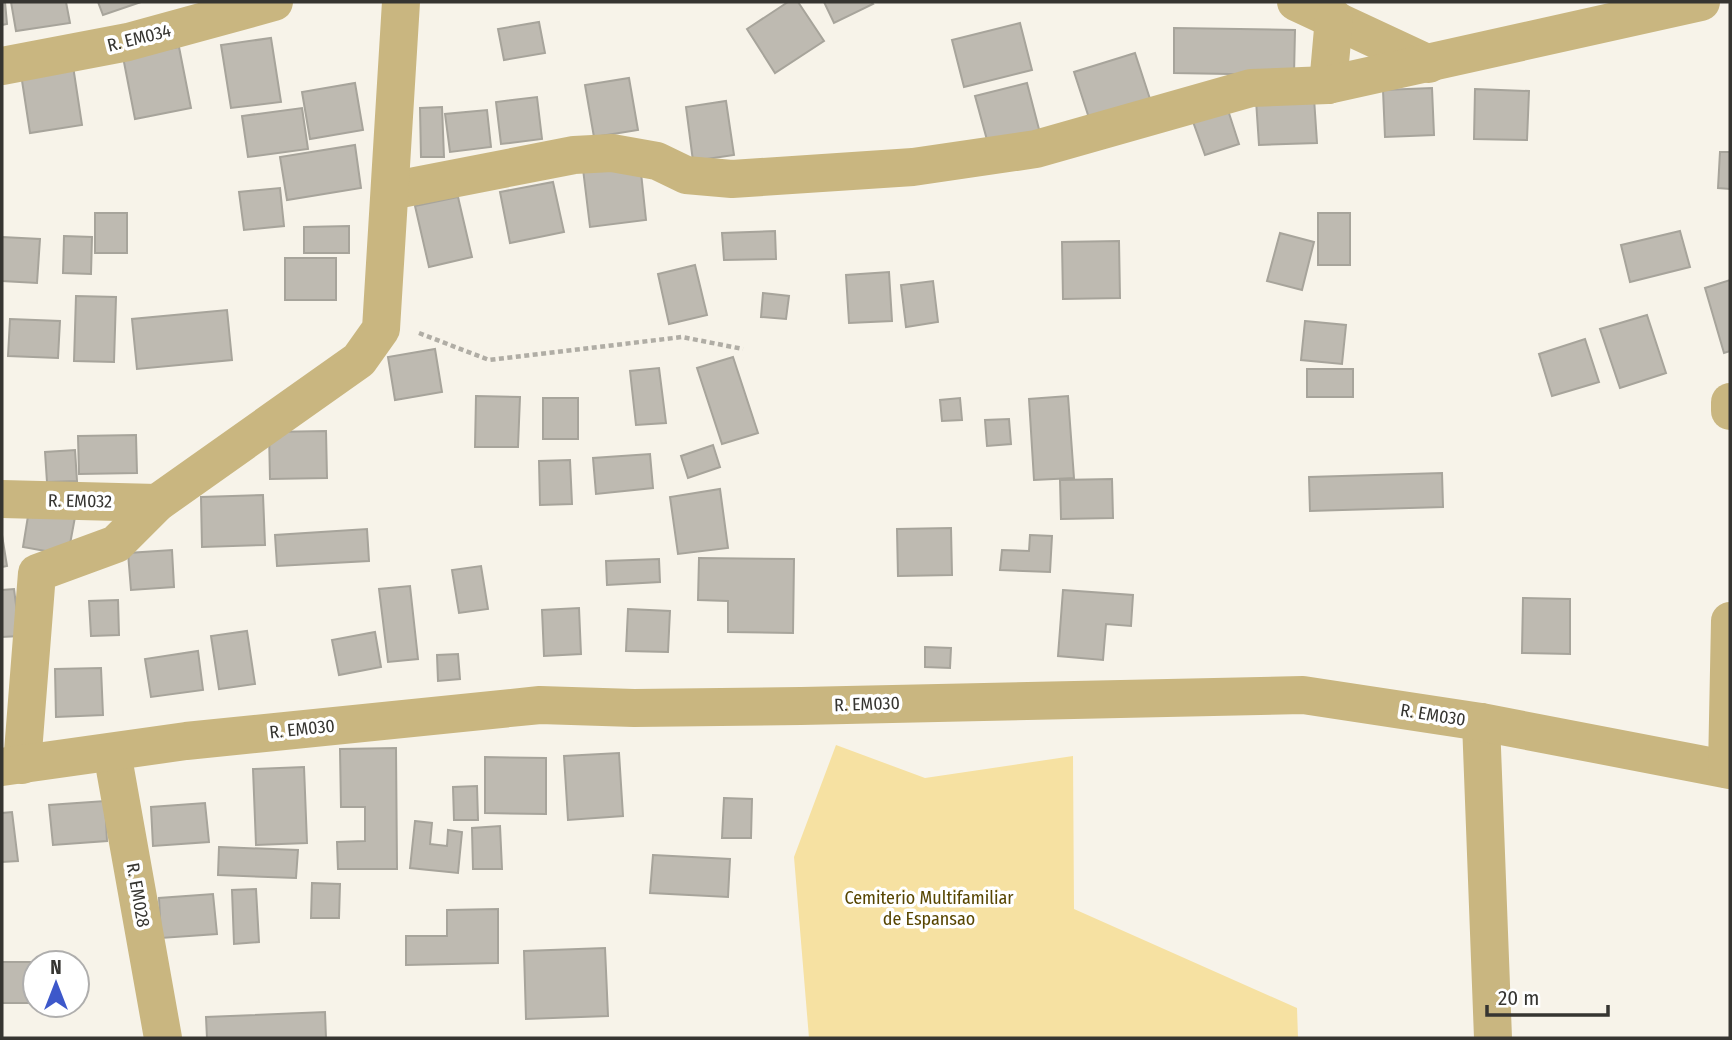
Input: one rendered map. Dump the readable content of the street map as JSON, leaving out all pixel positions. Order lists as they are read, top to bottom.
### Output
{
  "streets": {
    "street": [
      "R. EM034",
      "R. EM032",
      "R. EM030",
      "R. EM028"
    ]
  },
  "crossings": [
    ["R. EM030", "R. EM028"]
  ],
  "parks": ["Cemiterio Multifamiliar de Espansao"],
  "scale_bar": "20 m",
  "north": "top"
}
